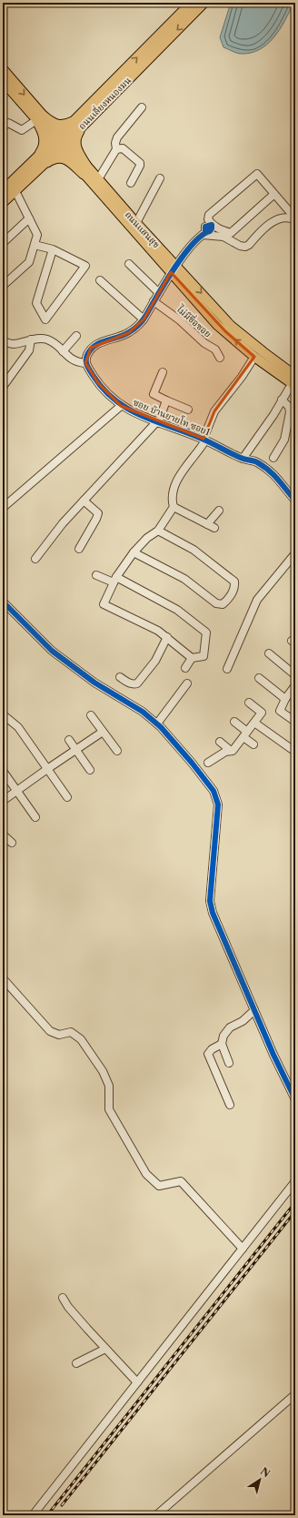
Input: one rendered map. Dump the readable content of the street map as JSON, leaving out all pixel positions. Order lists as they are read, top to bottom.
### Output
{
  "streets": {
    "highway": ["ถนนเลี่ยงหนองมน"],
    "main road": ["ถนนแสนสุข"],
    "street": ["ไม่มีชื่อซอย", "ซอย บ้านยายโท ซอย1"]
  },
  "crossings": [
    ["ถนนเลี่ยงหนองมน", "ถนนแสนสุข"]
  ],
  "north": "top right"
}
